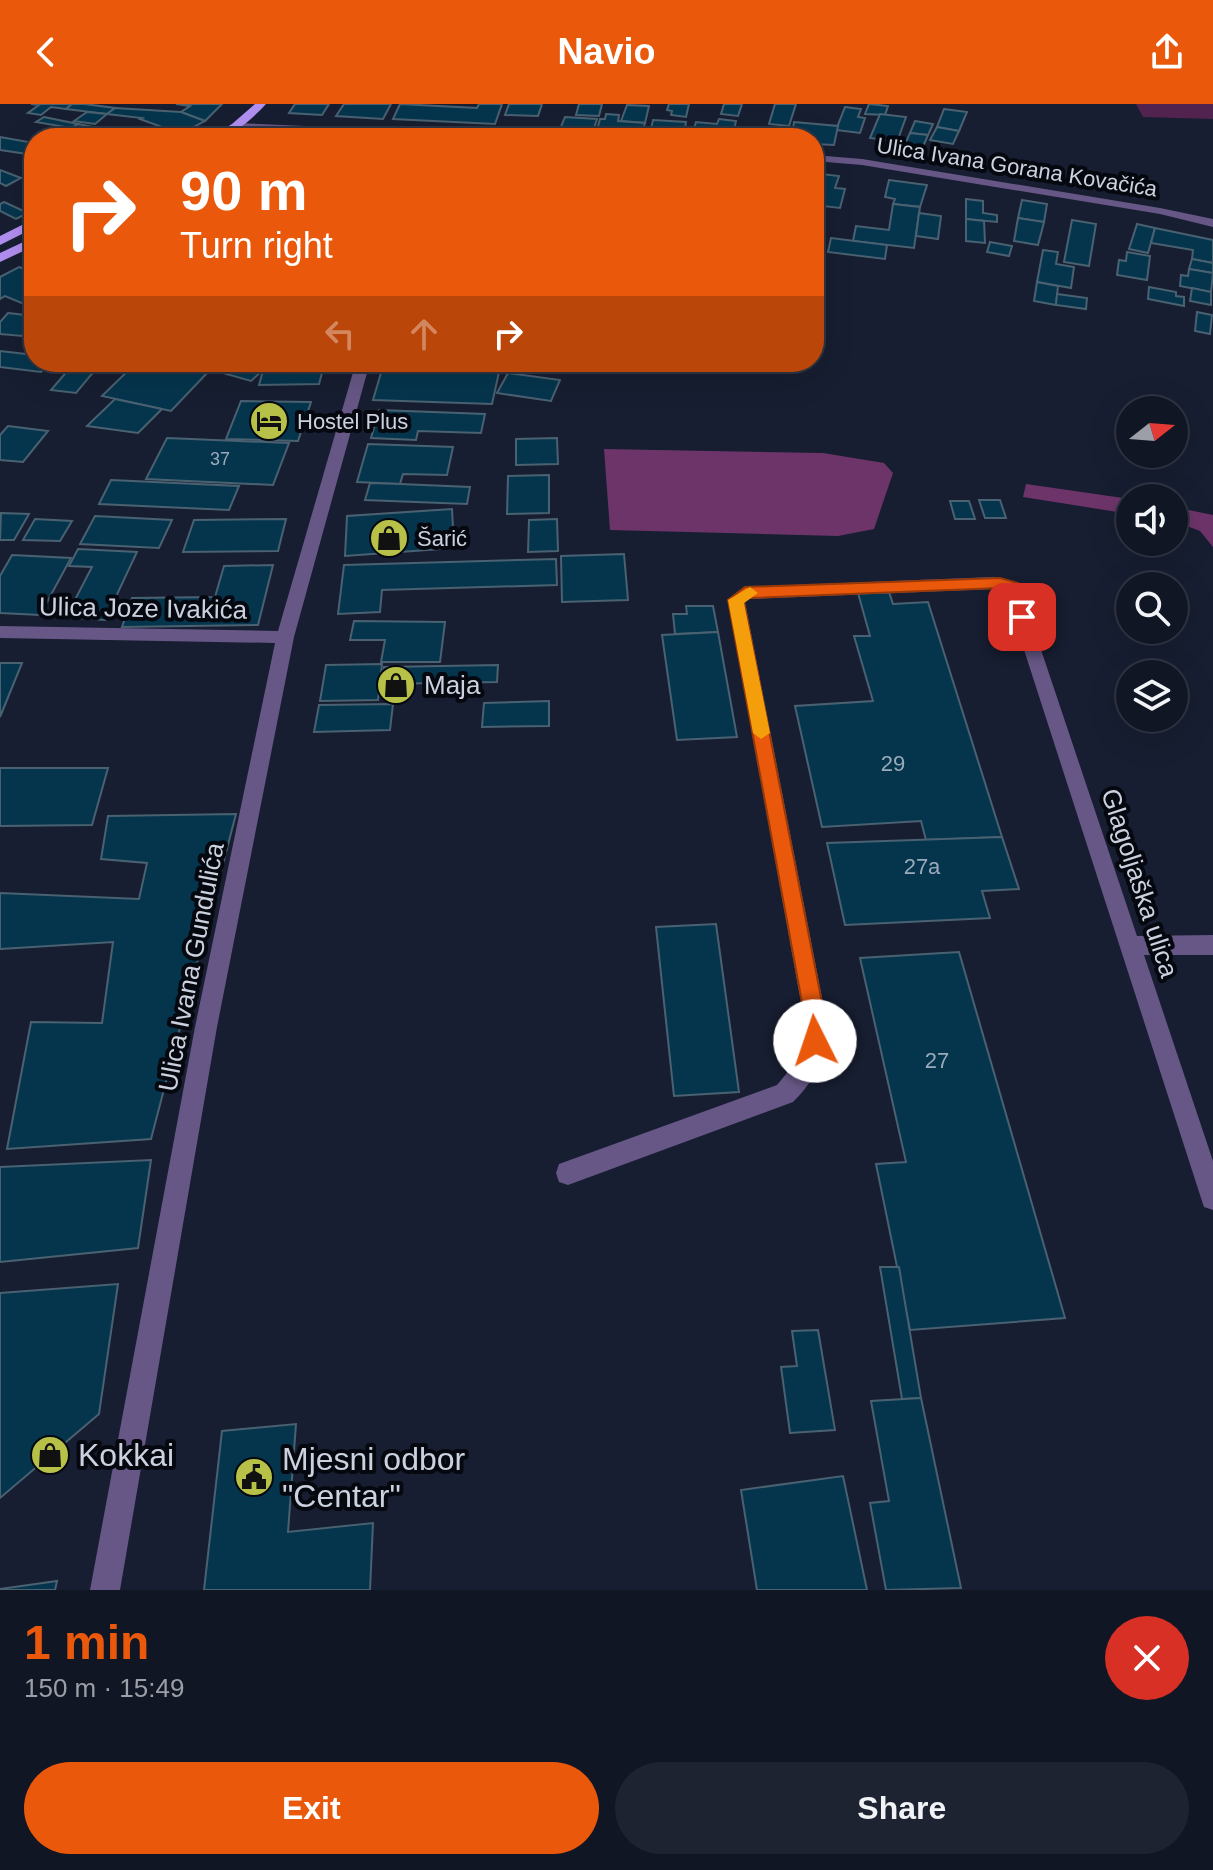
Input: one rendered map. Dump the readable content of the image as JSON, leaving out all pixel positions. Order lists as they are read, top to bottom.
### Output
{
  "streets": {
    "street": [
      "Ulica Ivana Gorana Kovačića",
      "Ulica Joze Ivakića",
      "Glagoljaška ulica",
      "Ulica Ivana Gundulića"
    ]
  },
  "crossings": [
    ["Ulica Joze Ivakića", "Ulica Ivana Gundulića"]
  ],
  "places": {
    "hotel": ["Hostel Plus"],
    "shop": ["Šarić", "Maja", "Kokkai"],
    "public building": ["Mjesni odbor \"Centar\""]
  },
  "house_numbers": [
    "37",
    "29",
    "27a",
    "27"
  ],
  "north": "right",
  "page": {
    "header": "Navio",
    "turn": ["90 m", "Turn right"],
    "heading": ["1 min", "150 m · 15:49"],
    "buttons": ["Exit", "Share"]
  }
}
